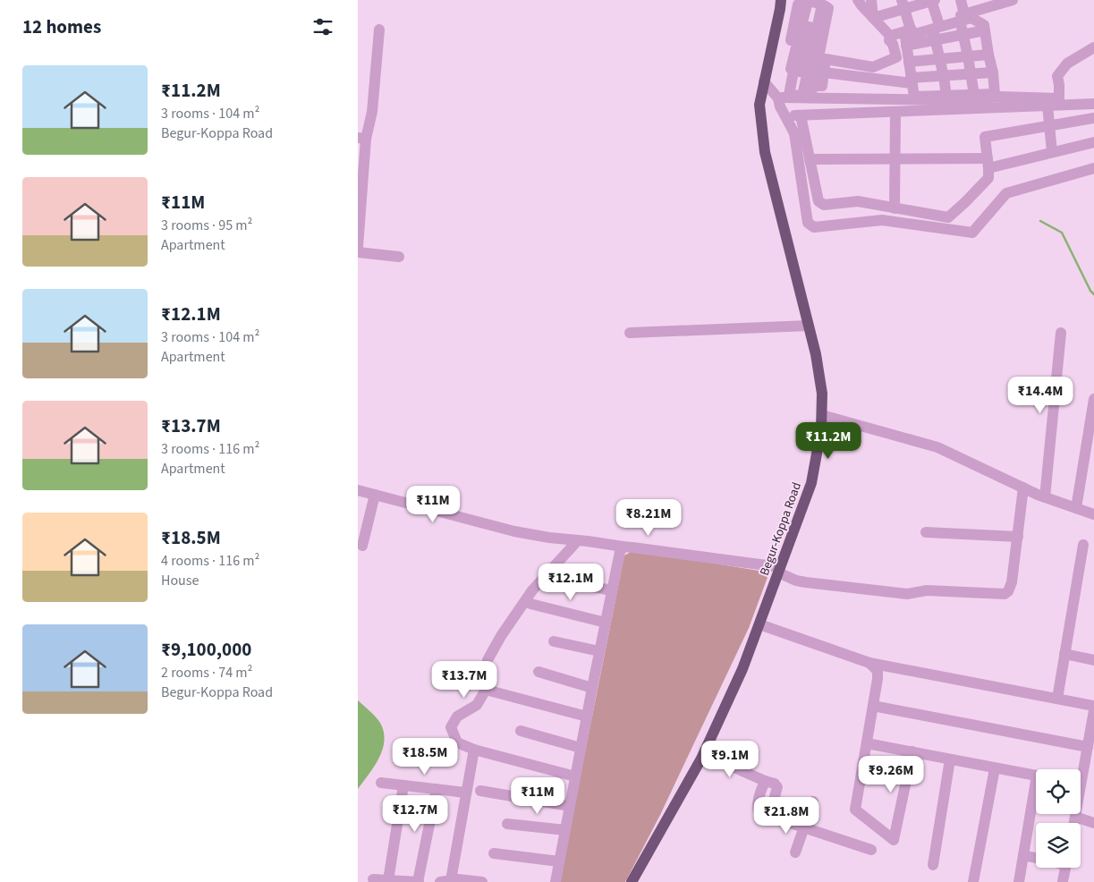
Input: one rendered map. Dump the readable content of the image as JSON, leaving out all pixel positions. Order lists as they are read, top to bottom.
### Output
{
  "streets": {
    "main road": ["Begur-Koppa Road"]
  },
  "page": {
    "heading": "12 homes",
    "list": [
      {
        "name": "₹11.2M",
        "note": "3 rooms · 104 m² · Begur-Koppa Road"
      },
      {
        "name": "₹11M",
        "note": "3 rooms · 95 m² · Apartment"
      },
      {
        "name": "₹12.1M",
        "note": "3 rooms · 104 m² · Apartment"
      },
      {
        "name": "₹13.7M",
        "note": "3 rooms · 116 m² · Apartment"
      },
      {
        "name": "₹18.5M",
        "note": "4 rooms · 116 m² · House"
      },
      {
        "name": "₹9,100,000",
        "note": "2 rooms · 74 m² · Begur-Koppa Road"
      }
    ],
    "price": [
      "₹14.4M",
      "₹11.2M",
      "₹11M",
      "₹8.21M",
      "₹12.1M",
      "₹13.7M",
      "₹18.5M",
      "₹9.1M",
      "₹9.26M",
      "₹11M",
      "₹12.7M",
      "₹21.8M"
    ]
  }
}
